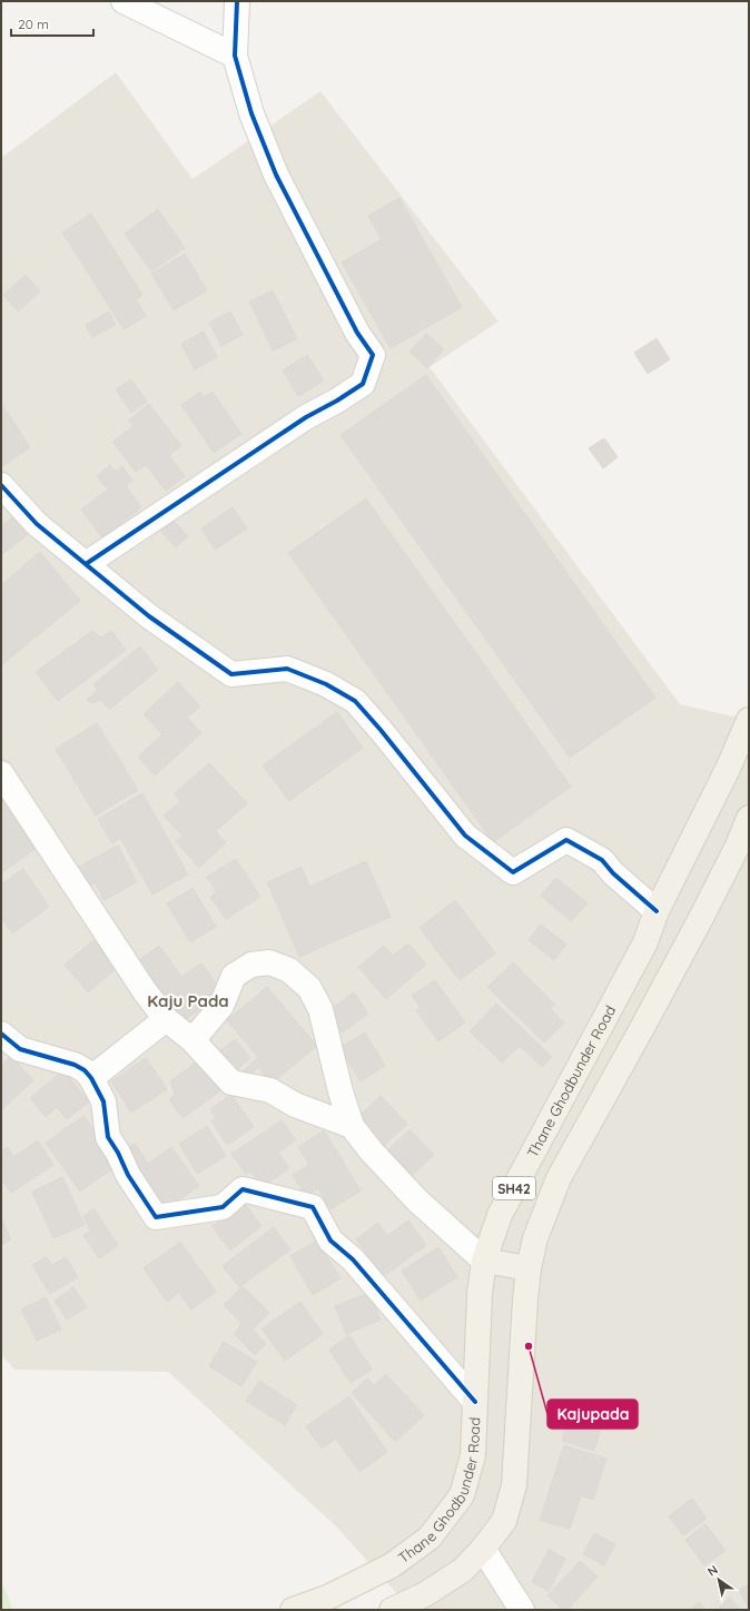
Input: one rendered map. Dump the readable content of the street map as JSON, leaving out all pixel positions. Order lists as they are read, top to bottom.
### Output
{
  "streets": {
    "main road": ["Thane Ghodbunder Road", "SH42"]
  },
  "districts": ["Kaju Pada"],
  "places": ["Kajupada"],
  "scale_bar": "20 m",
  "north": "top left"
}
